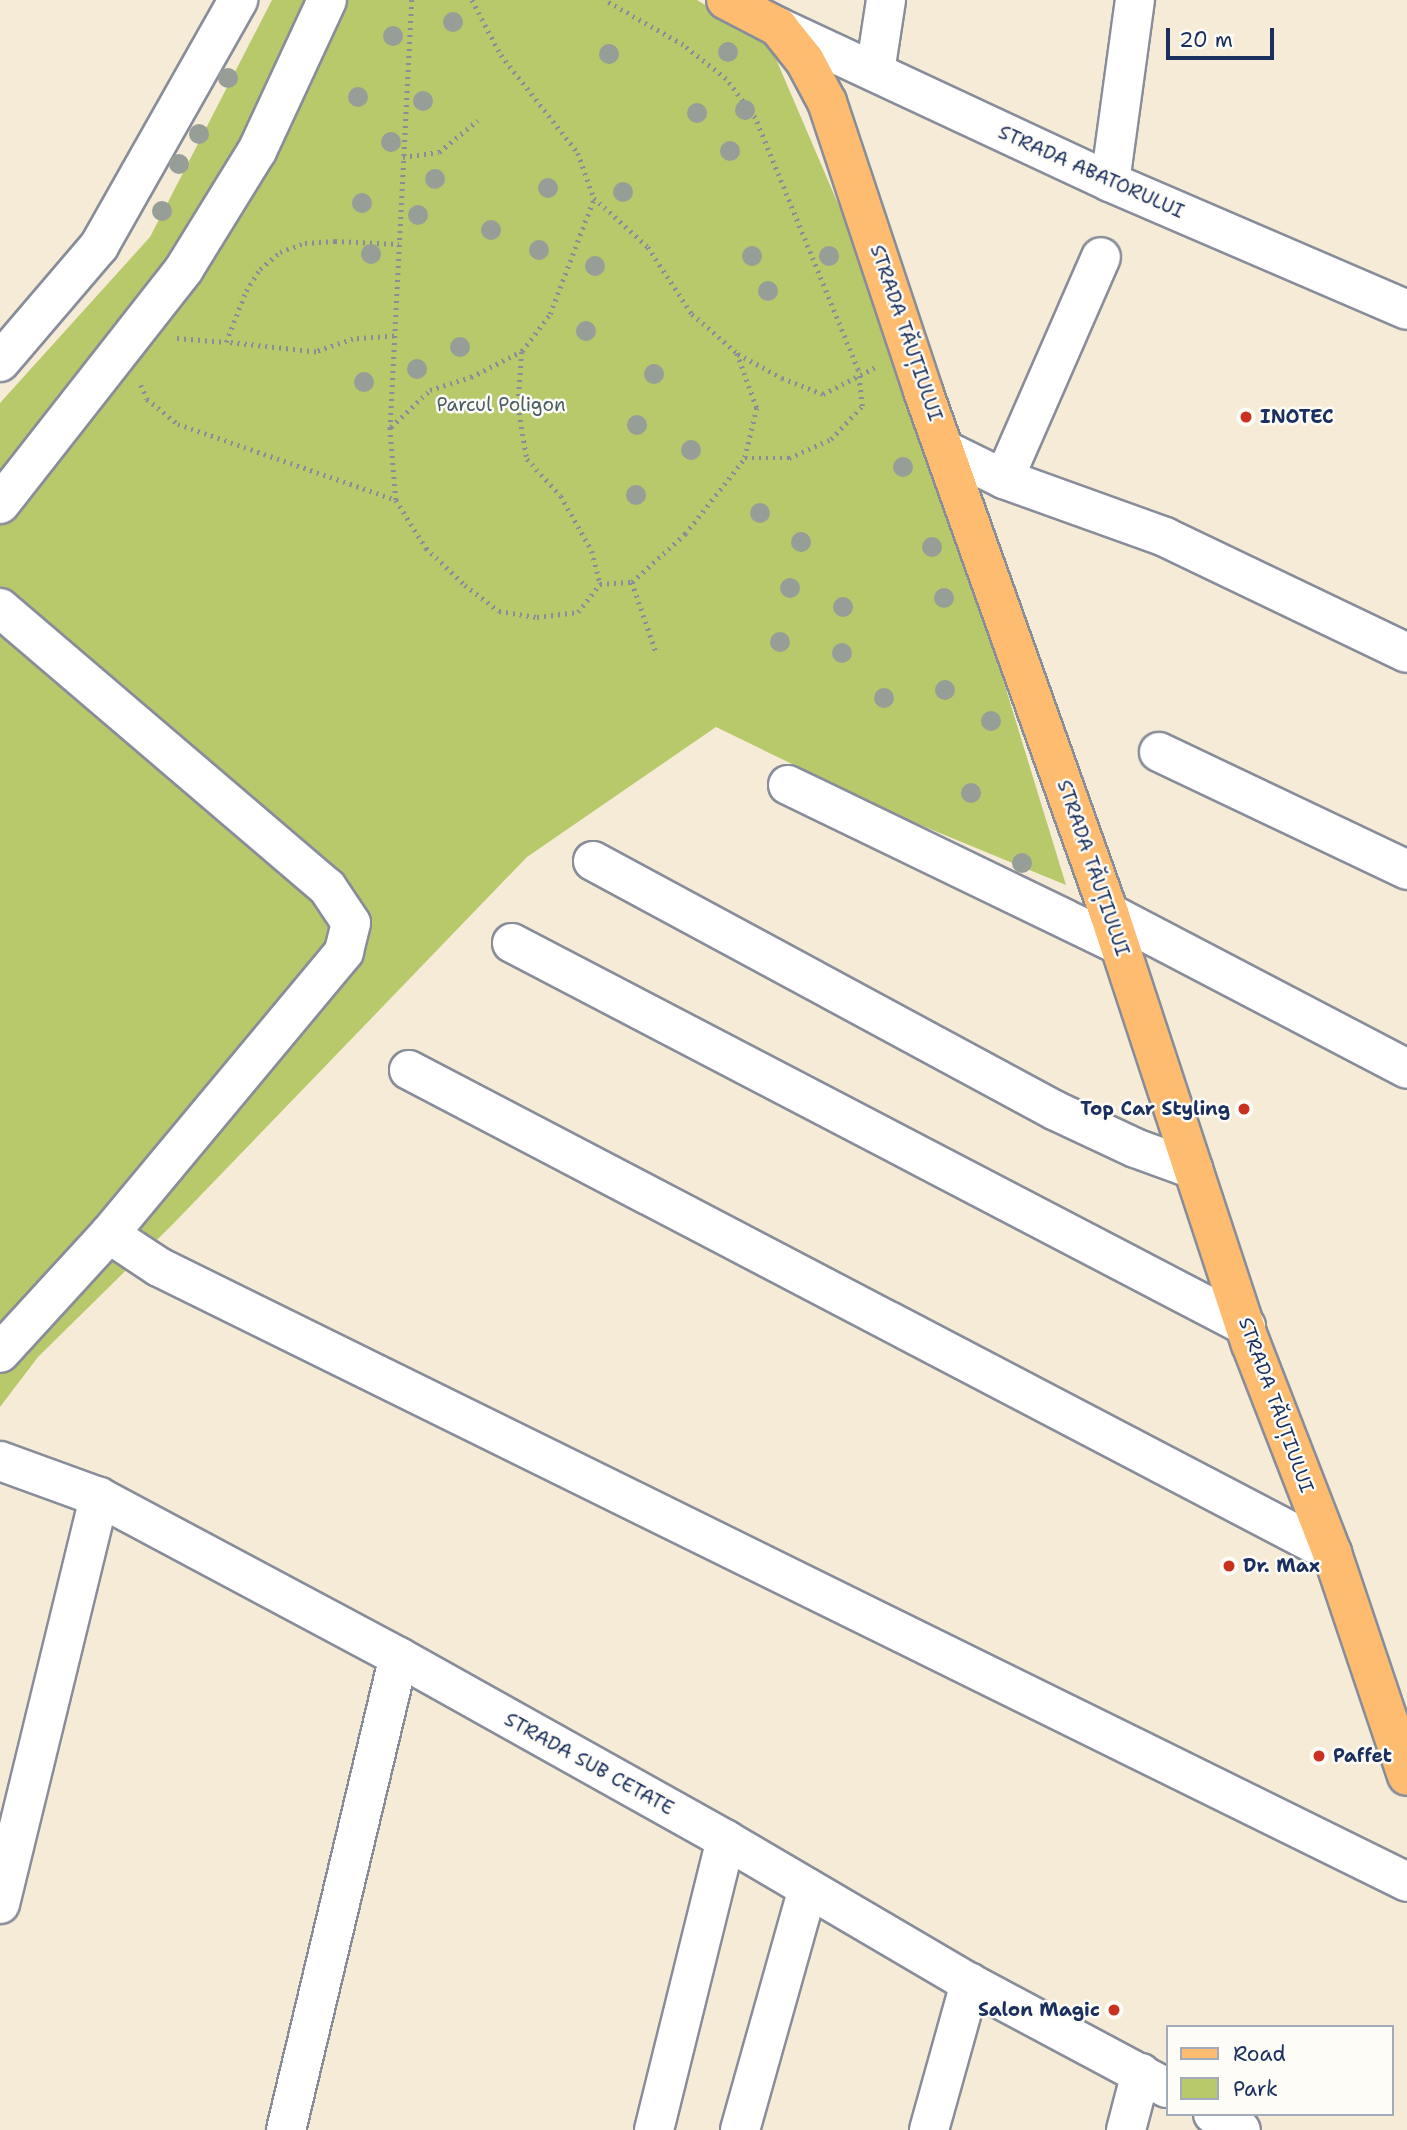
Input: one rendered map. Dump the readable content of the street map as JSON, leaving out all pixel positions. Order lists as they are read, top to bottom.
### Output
{
  "streets": {
    "main road": ["STRADA TĂUȚIULUI"],
    "street": ["STRADA ABATORULUI", "STRADA SUB CETATE"]
  },
  "crossings": [
    ["STRADA ABATORULUI", "STRADA TĂUȚIULUI"]
  ],
  "parks": ["Parcul Poligon"],
  "places": [
    "INOTEC",
    "Top Car Styling",
    "Dr. Max",
    "Paffet",
    "Salon Magic"
  ],
  "legend": ["Road", "Park"],
  "scale_bar": "20 m"
}
